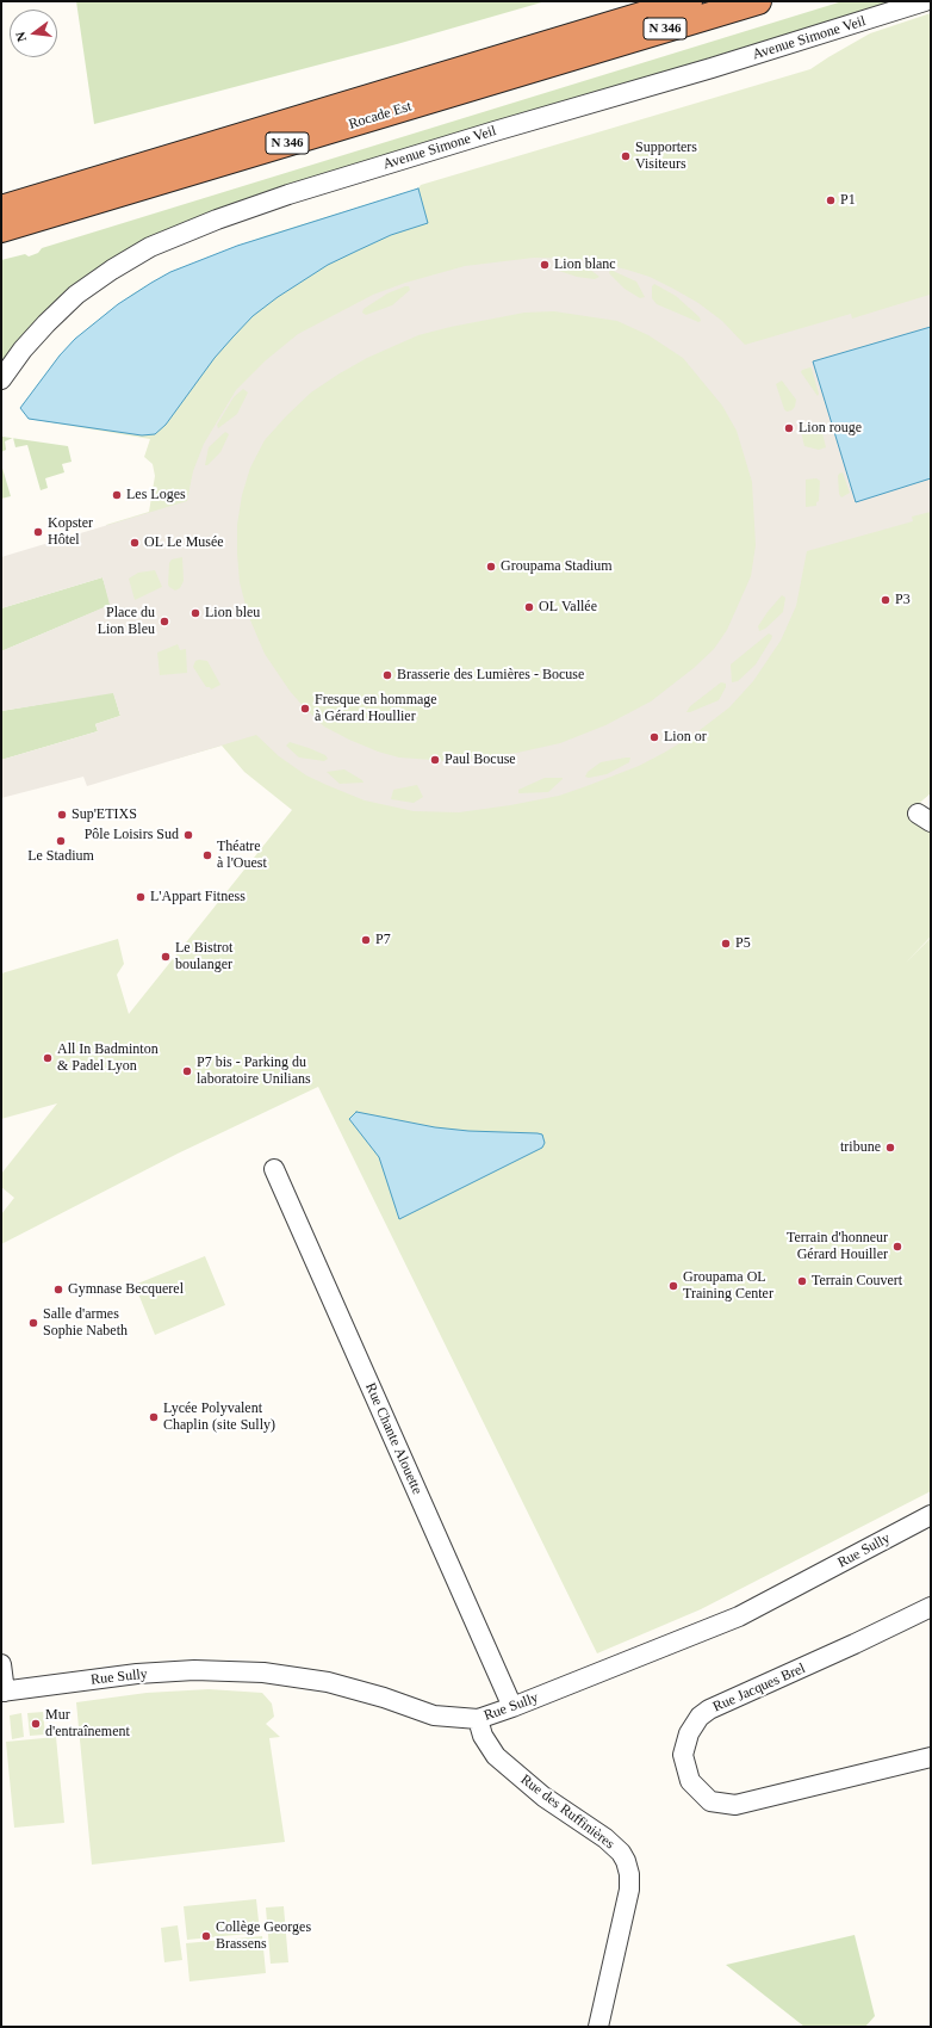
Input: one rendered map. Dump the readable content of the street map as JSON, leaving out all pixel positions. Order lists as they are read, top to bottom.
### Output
{
  "streets": {
    "highway": ["N 346", "Rocade Est"],
    "street": [
      "Avenue Simone Veil",
      "Rue Chante Alouette",
      "Rue Sully",
      "Rue Jacques Brel",
      "Rue des Ruffinières"
    ]
  },
  "crossings": [
    ["Rue Chante Alouette", "Rue Sully"],
    ["Rue Sully", "Rue des Ruffinières"]
  ],
  "places": [
    "Supporters Visiteurs",
    "P1",
    "Lion blanc",
    "Lion rouge",
    "Les Loges",
    "Kopster Hôtel",
    "OL Le Musée",
    "Groupama Stadium",
    "P3",
    "OL Vallée",
    "Lion bleu",
    "Place du Lion Bleu",
    "Brasserie des Lumières - Bocuse",
    "Fresque en hommage à Gérard Houllier",
    "Lion or",
    "Paul Bocuse",
    "Sup'ETIXS",
    "Pôle Loisirs Sud",
    "Le Stadium",
    "Théatre à l'Ouest",
    "L'Appart Fitness",
    "P7",
    "P5",
    "Le Bistrot boulanger",
    "All In Badminton & Padel Lyon",
    "P7 bis - Parking du laboratoire Unilians",
    "tribune",
    "Terrain d'honneur Gérard Houiller",
    "Terrain Couvert",
    "Groupama OL Training Center",
    "Gymnase Becquerel",
    "Salle d'armes Sophie Nabeth",
    "Lycée Polyvalent Chaplin (site Sully)",
    "Mur d'entraînement",
    "Collège Georges Brassens"
  ],
  "north": "left"
}
